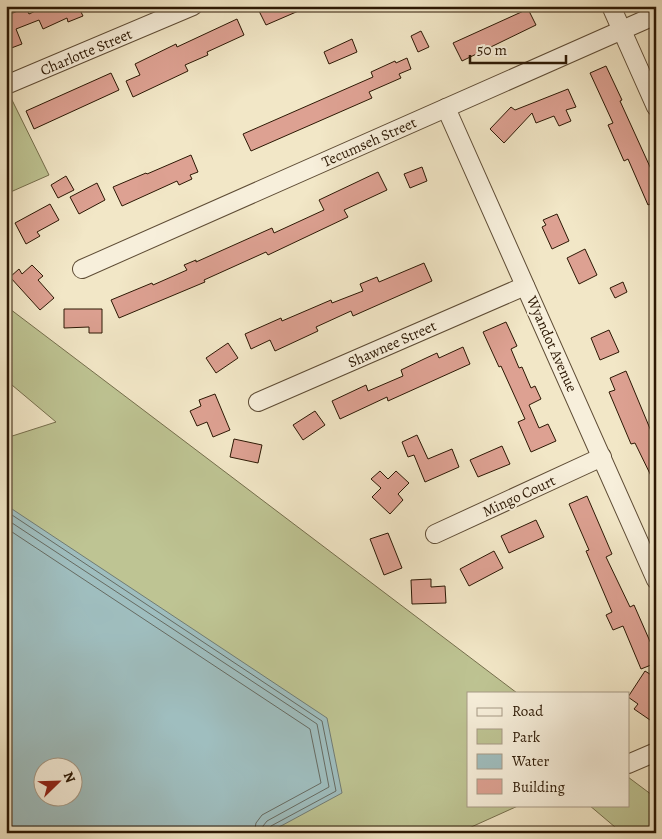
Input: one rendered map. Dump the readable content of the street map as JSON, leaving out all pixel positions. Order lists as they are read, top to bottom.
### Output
{
  "streets": {
    "street": [
      "Charlotte Street",
      "Tecumseh Street",
      "Shawnee Street",
      "Wyandot Avenue",
      "Mingo Court"
    ]
  },
  "crossings": [
    ["Tecumseh Street", "Wyandot Avenue"],
    ["Shawnee Street", "Wyandot Avenue"],
    ["Wyandot Avenue", "Mingo Court"]
  ],
  "legend": [
    "Road",
    "Park",
    "Water",
    "Building"
  ],
  "scale_bar": "50 m",
  "north": "top right"
}
